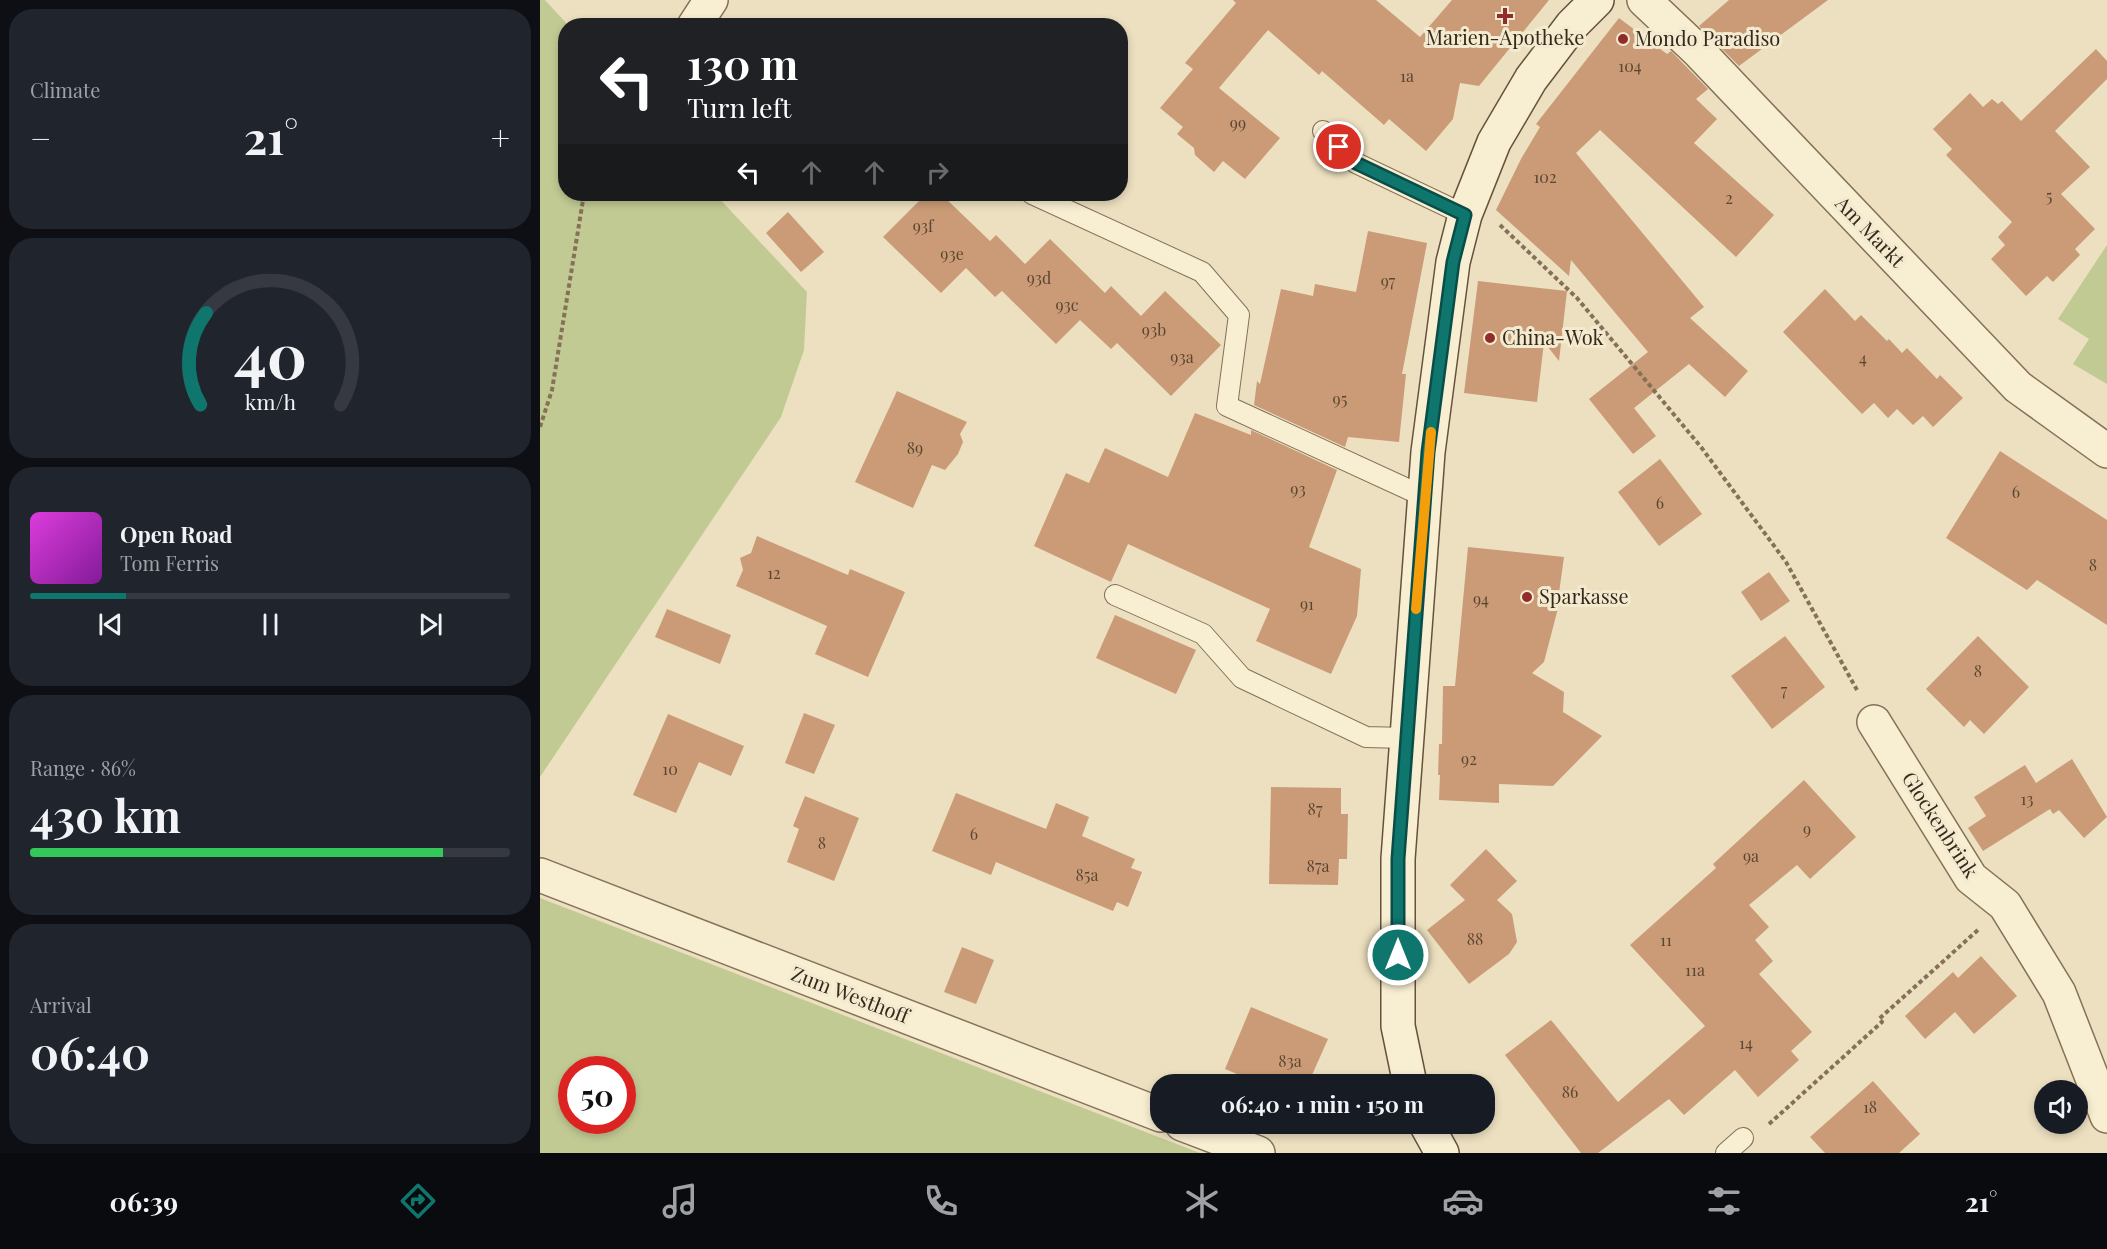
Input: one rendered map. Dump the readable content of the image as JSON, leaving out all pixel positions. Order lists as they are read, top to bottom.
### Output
{
  "streets": {
    "street": ["Am Markt", "Glockenbrink", "Zum Westhoff"]
  },
  "places": {
    "health": ["Marien-Apotheke"],
    "other": ["Mondo Paradiso", "China-Wok", "Sparkasse"]
  },
  "house_numbers": [
    "104",
    "1a",
    "99",
    "102",
    "5",
    "2",
    "93f",
    "93e",
    "93d",
    "97",
    "93c",
    "93b",
    "93a",
    "4",
    "95",
    "89",
    "93",
    "6",
    "6",
    "8",
    "12",
    "94",
    "91",
    "8",
    "7",
    "92",
    "10",
    "13",
    "87",
    "9",
    "6",
    "8",
    "9a",
    "87a",
    "85a",
    "88",
    "11",
    "11a",
    "14",
    "83a",
    "86",
    "18"
  ],
  "page": {
    "tile": [
      "Climate",
      ["Range · 86%", "430 km"],
      ["Arrival", "06:40"]
    ],
    "turn": ["130 m", "Turn left"],
    "heat": ["−", "21°", "+"],
    "song": ["Open Road", "Tom Ferris"],
    "limit": "50",
    "trip": "06:40 · 1 min · 150 m",
    "tabs": ["06:39", "21°"],
    "gauge": ["40", "km/h"]
  }
}
